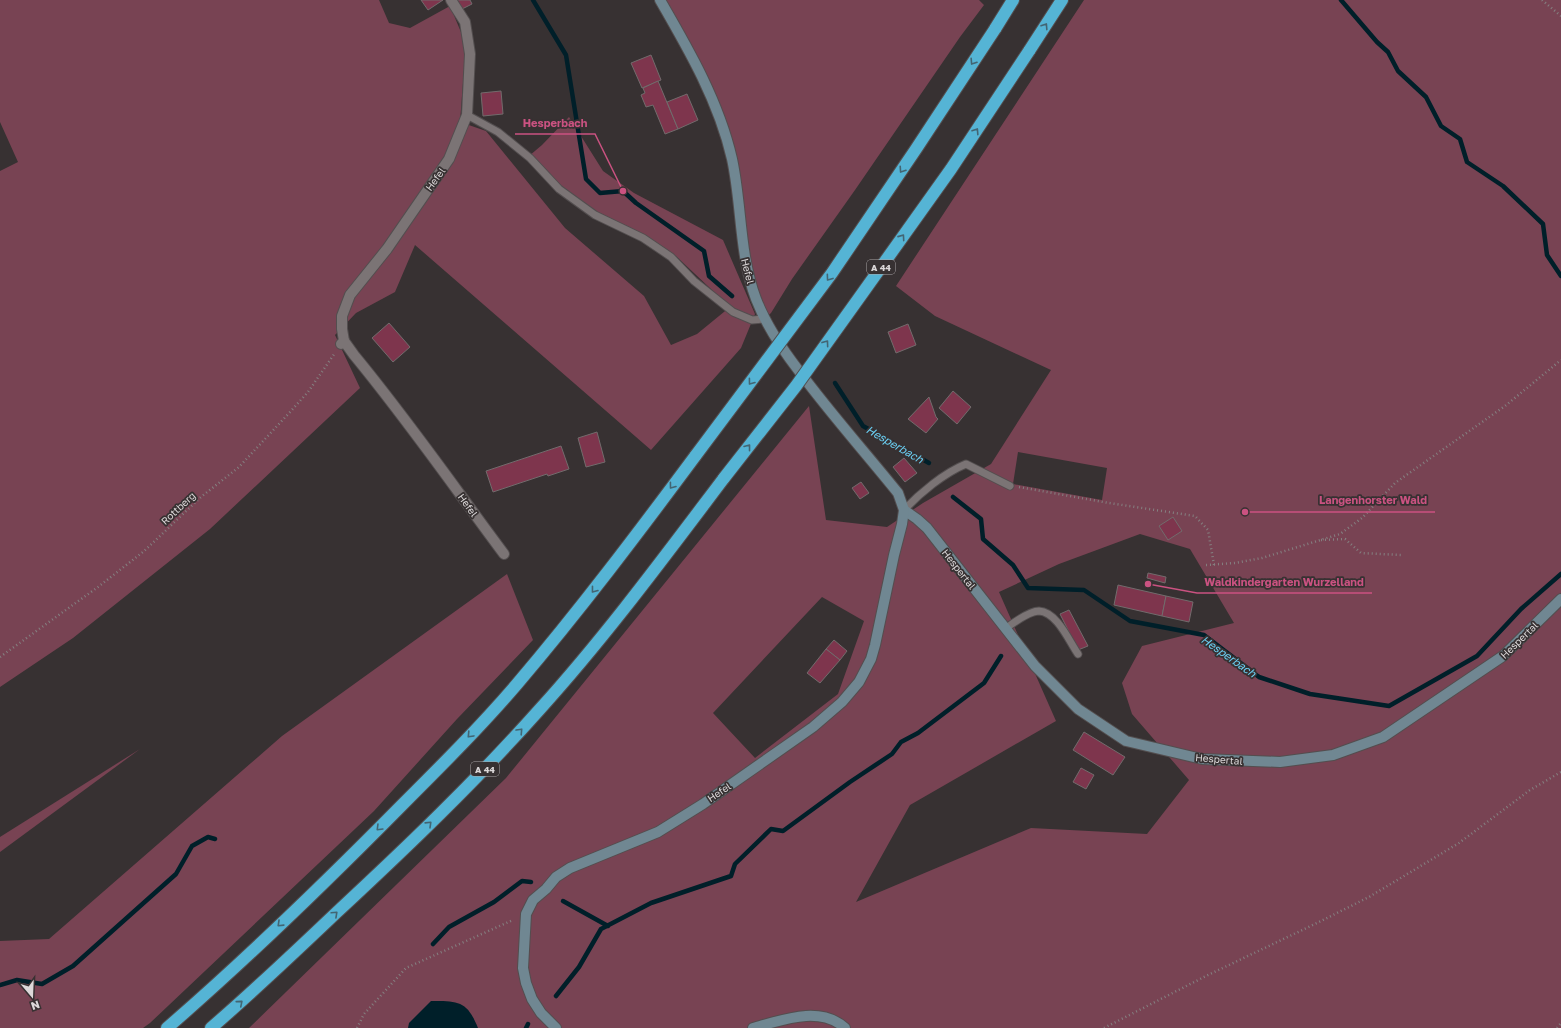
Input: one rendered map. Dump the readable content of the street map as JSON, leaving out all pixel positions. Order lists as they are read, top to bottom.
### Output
{
  "streets": {
    "highway": ["A 44"],
    "main road": ["Hefel", "Hespertal"],
    "path": ["Rottberg"]
  },
  "crossings": [
    ["Hefel", "Rottberg"],
    ["Hefel", "Hespertal"]
  ],
  "water": ["Hesperbach"],
  "places": ["Hesperbach", "Langenhorster Wald", "Waldkindergarten Wurzelland"],
  "north": "bottom"
}
